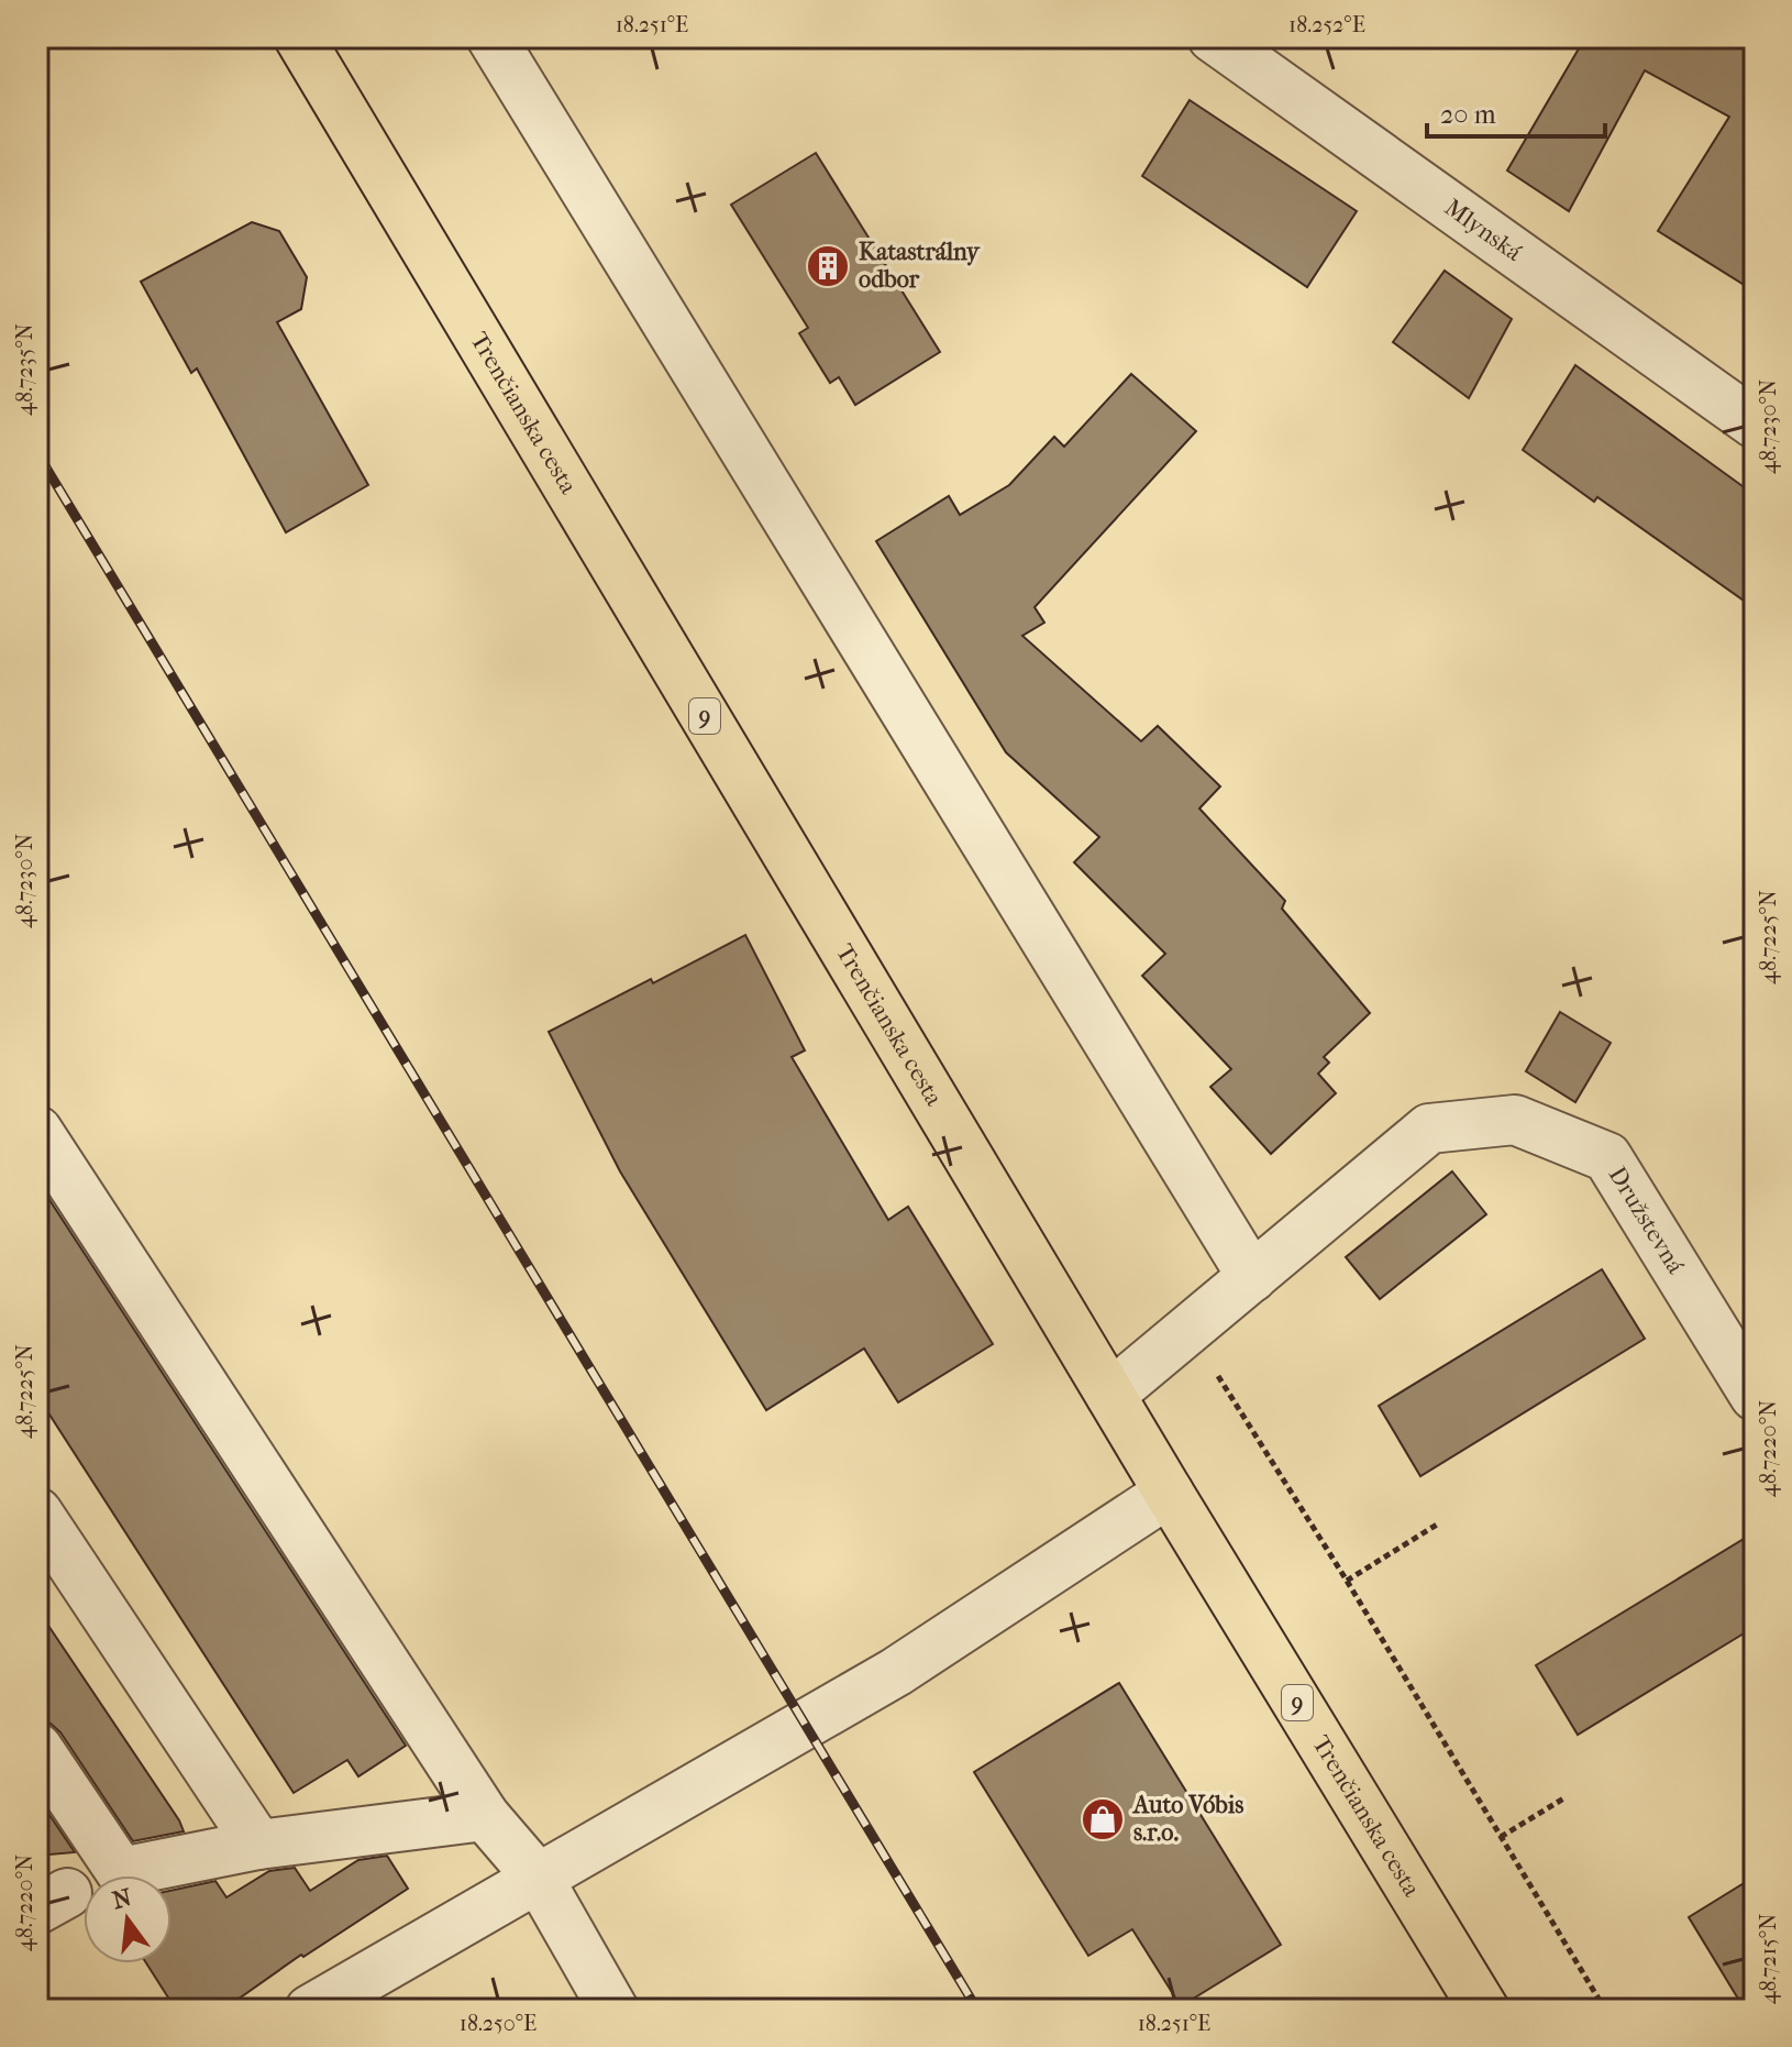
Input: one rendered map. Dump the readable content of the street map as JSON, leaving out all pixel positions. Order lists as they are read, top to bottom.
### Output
{
  "streets": {
    "main road": ["Trenčianska cesta", "9"],
    "street": ["Mlynská", "Družstevná"]
  },
  "places": {
    "building": ["Katastrálny odbor"],
    "shop": ["Auto Vóbis s.r.o."]
  },
  "scale_bar": "20 m",
  "north": "top",
  "coordinates": [
    "18.251°E",
    "18.252°E",
    "48.7235°N",
    "48.7230°N",
    "48.7225°N",
    "48.7220°N",
    "48.7215°N",
    "18.250°E"
  ]
}
